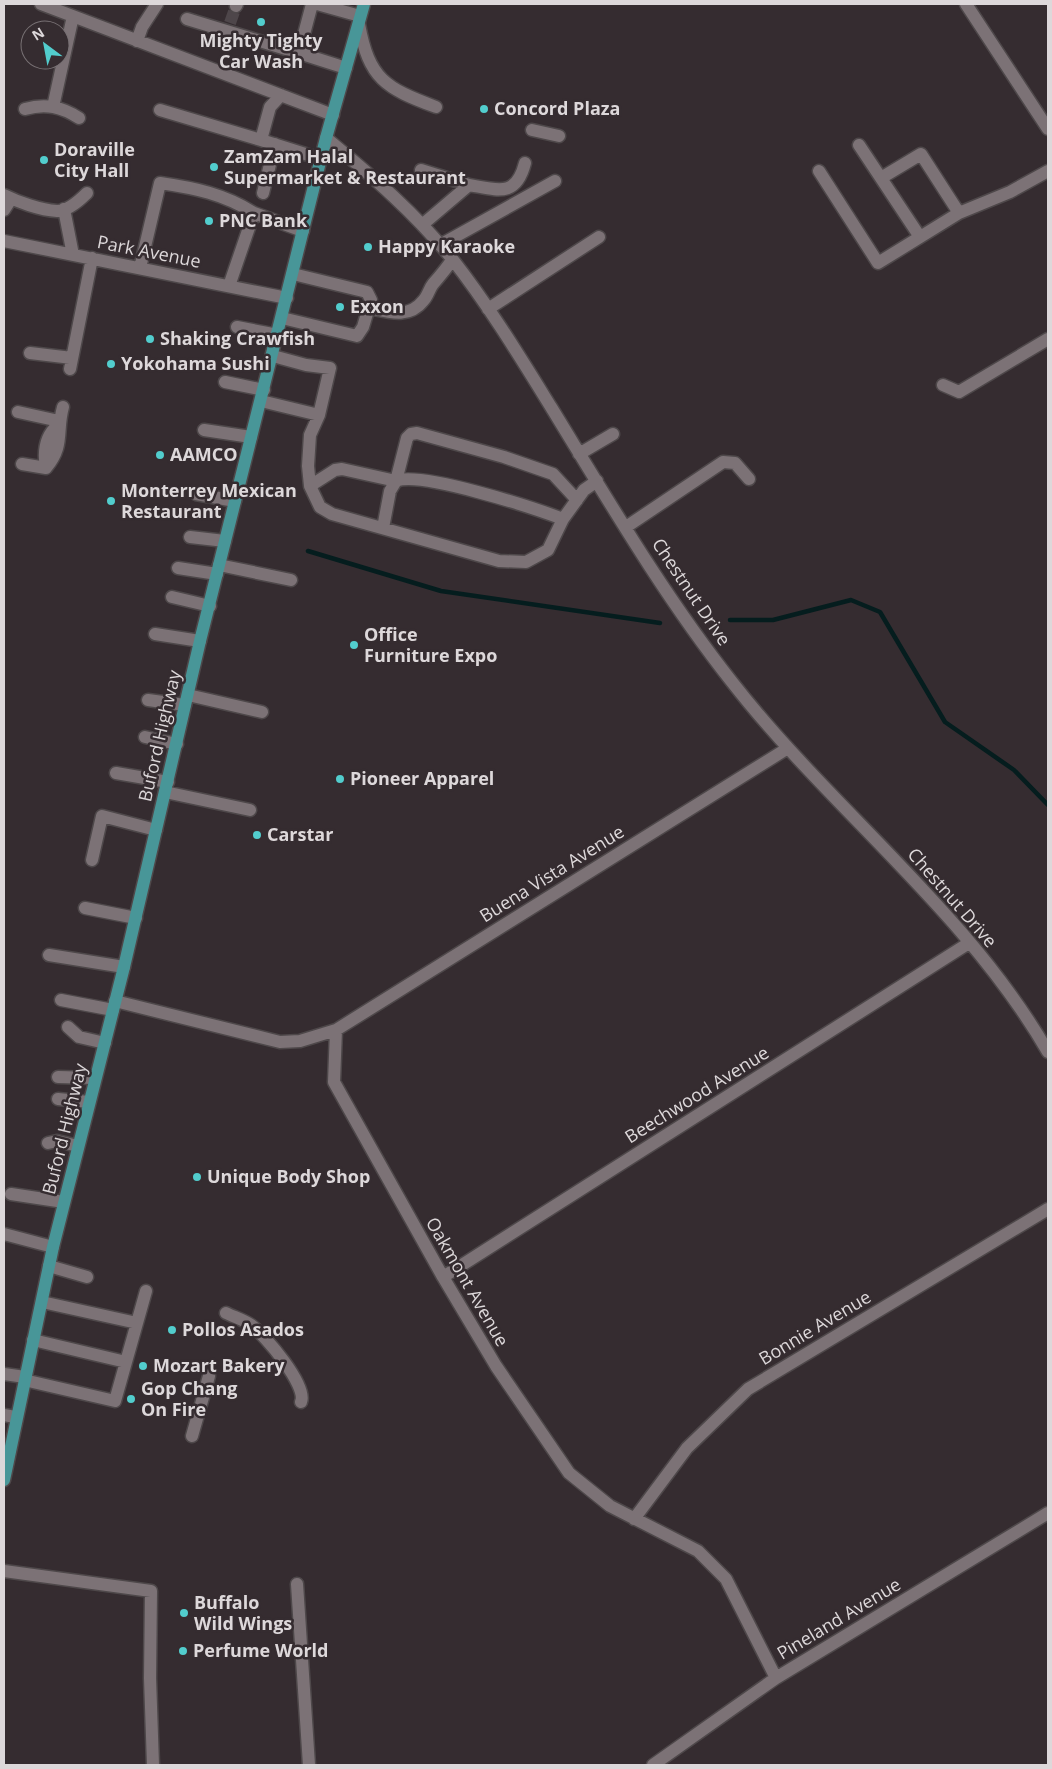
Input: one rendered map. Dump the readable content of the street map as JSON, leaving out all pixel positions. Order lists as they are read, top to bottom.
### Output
{
  "streets": {
    "main road": ["Buford Highway"],
    "street": [
      "Park Avenue",
      "Chestnut Drive",
      "Buena Vista Avenue",
      "Beechwood Avenue",
      "Oakmont Avenue",
      "Bonnie Avenue",
      "Pineland Avenue"
    ]
  },
  "crossings": [
    ["Park Avenue", "Buford Highway"],
    ["Chestnut Drive", "Buford Highway"],
    ["Chestnut Drive", "Buena Vista Avenue"],
    ["Chestnut Drive", "Beechwood Avenue"],
    ["Buena Vista Avenue", "Oakmont Avenue"],
    ["Beechwood Avenue", "Oakmont Avenue"],
    ["Oakmont Avenue", "Bonnie Avenue"],
    ["Oakmont Avenue", "Pineland Avenue"]
  ],
  "places": [
    "Mighty Tighty Car Wash",
    "Concord Plaza",
    "Doraville City Hall",
    "ZamZam Halal Supermarket & Restaurant",
    "PNC Bank",
    "Happy Karaoke",
    "Exxon",
    "Shaking Crawfish",
    "Yokohama Sushi",
    "AAMCO",
    "Monterrey Mexican Restaurant",
    "Office Furniture Expo",
    "Pioneer Apparel",
    "Carstar",
    "Unique Body Shop",
    "Pollos Asados",
    "Mozart Bakery",
    "Gop Chang On Fire",
    "Buffalo Wild Wings",
    "Perfume World"
  ],
  "north": "top left"
}
